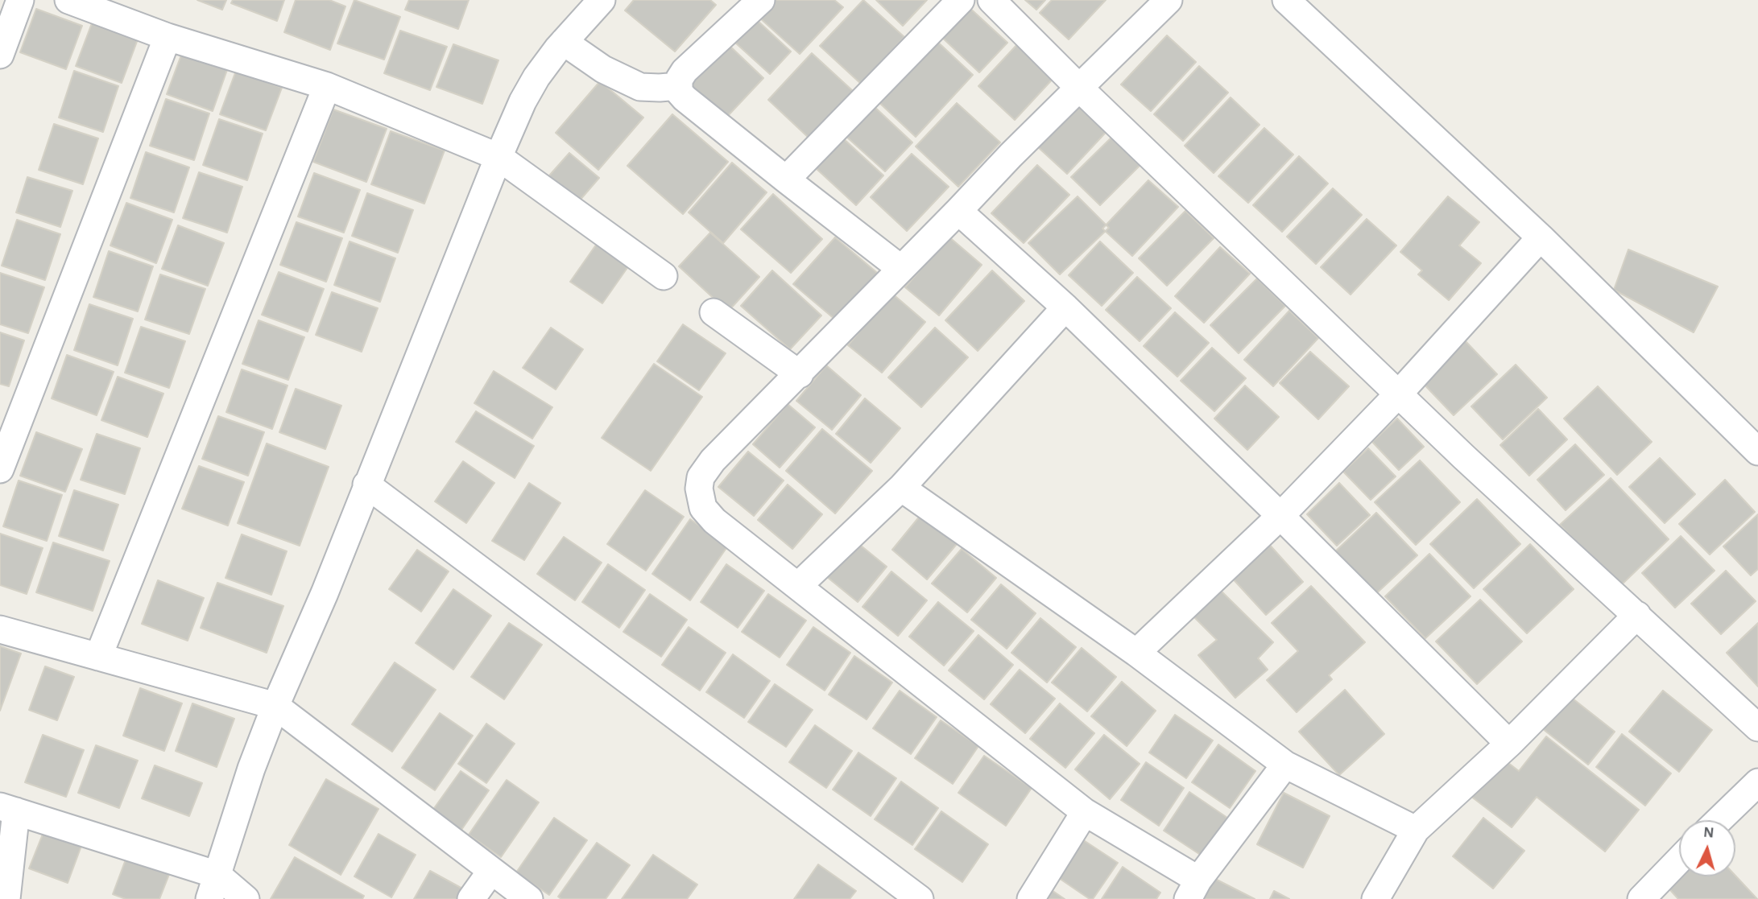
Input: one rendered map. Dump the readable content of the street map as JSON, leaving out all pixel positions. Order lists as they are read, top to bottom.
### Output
{
  "north": "top"
}
